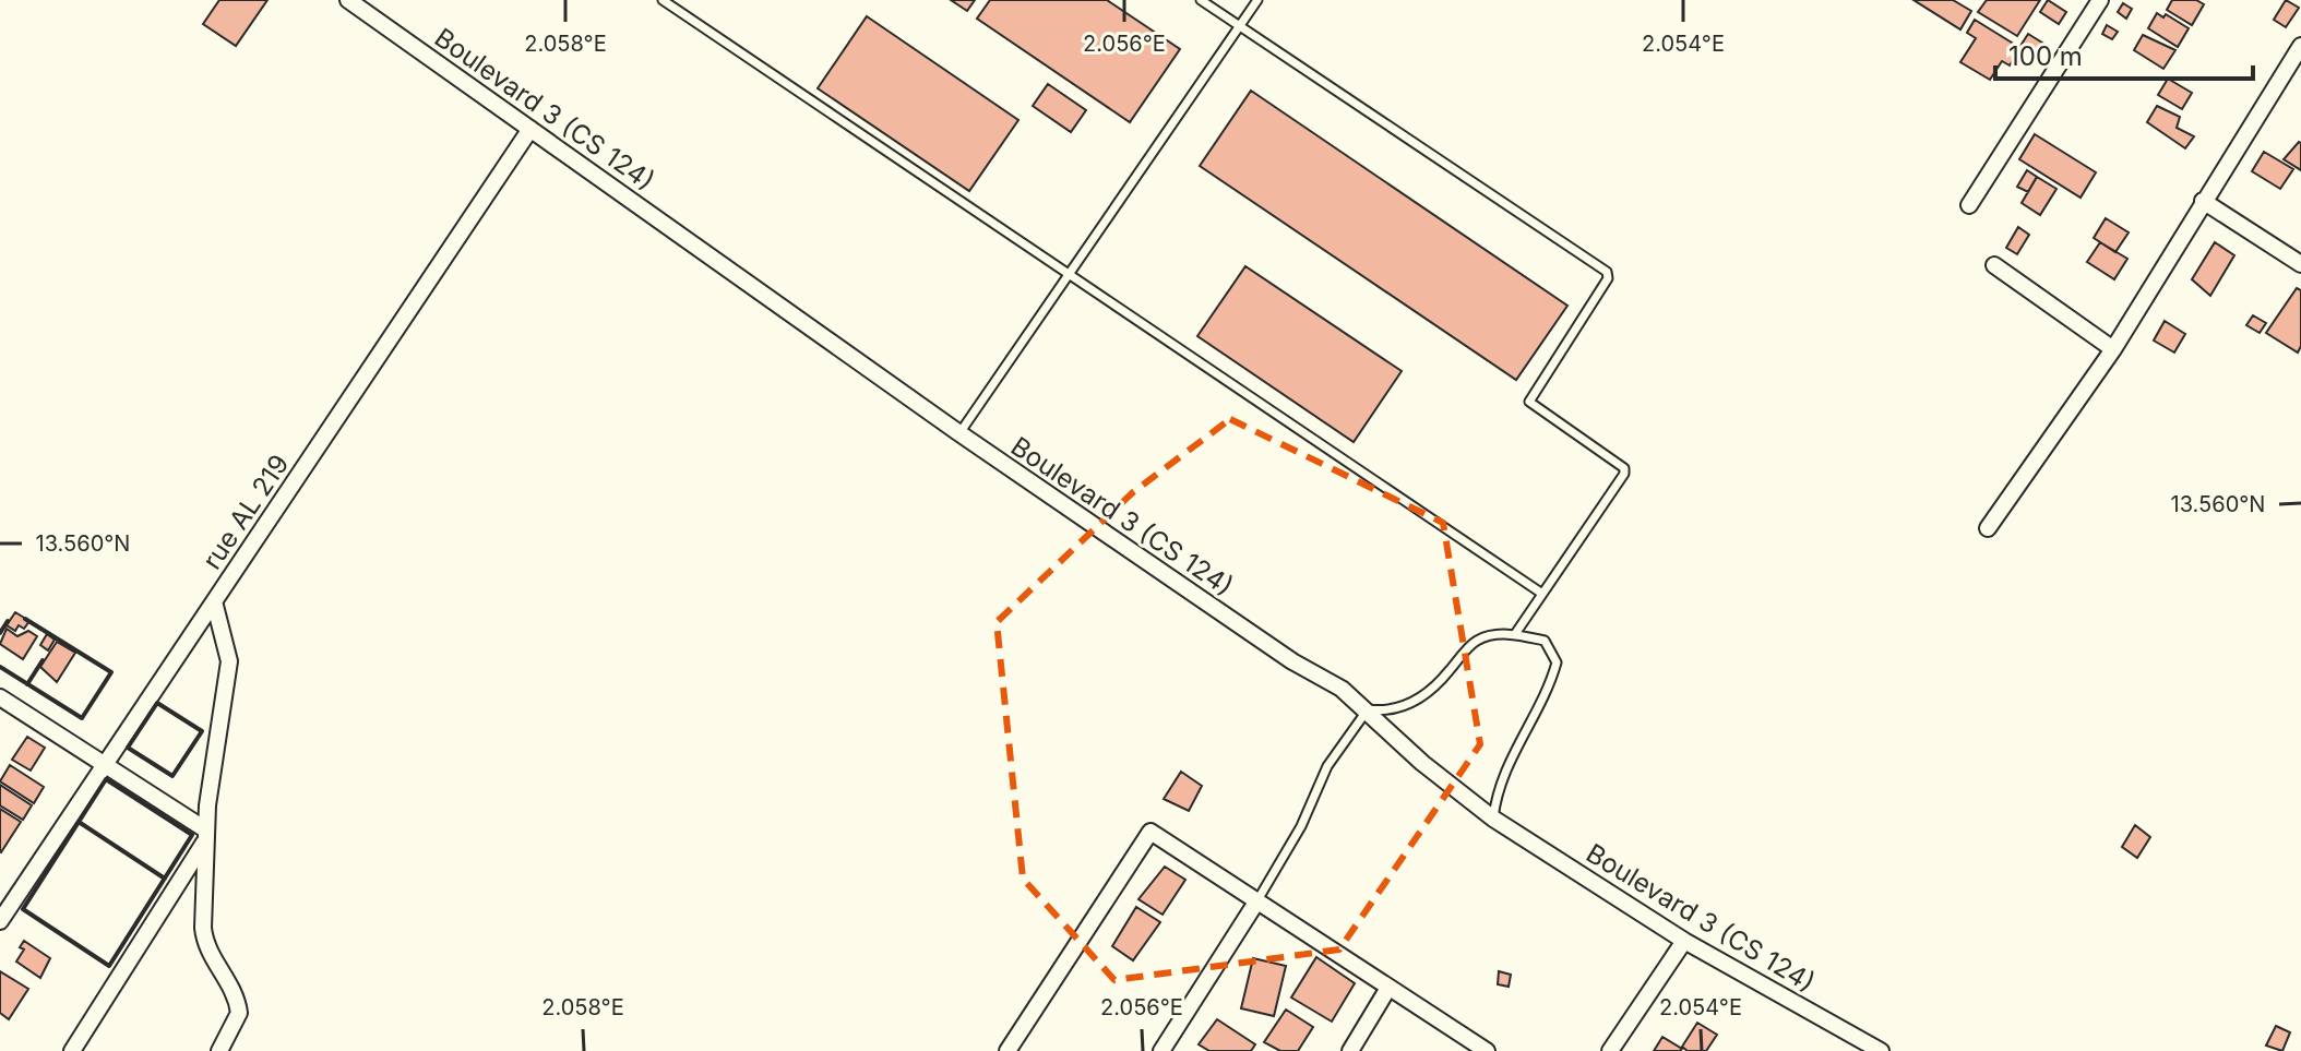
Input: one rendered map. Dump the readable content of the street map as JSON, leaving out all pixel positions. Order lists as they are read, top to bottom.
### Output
{
  "streets": {
    "street": ["Boulevard 3 (CS 124)", "rue AL 219"]
  },
  "crossings": [
    ["Boulevard 3 (CS 124)", "rue AL 219"]
  ],
  "scale_bar": "100 m",
  "coordinates": [
    "2.058°E",
    "2.056°E",
    "2.054°E",
    "13.560°N"
  ]
}
